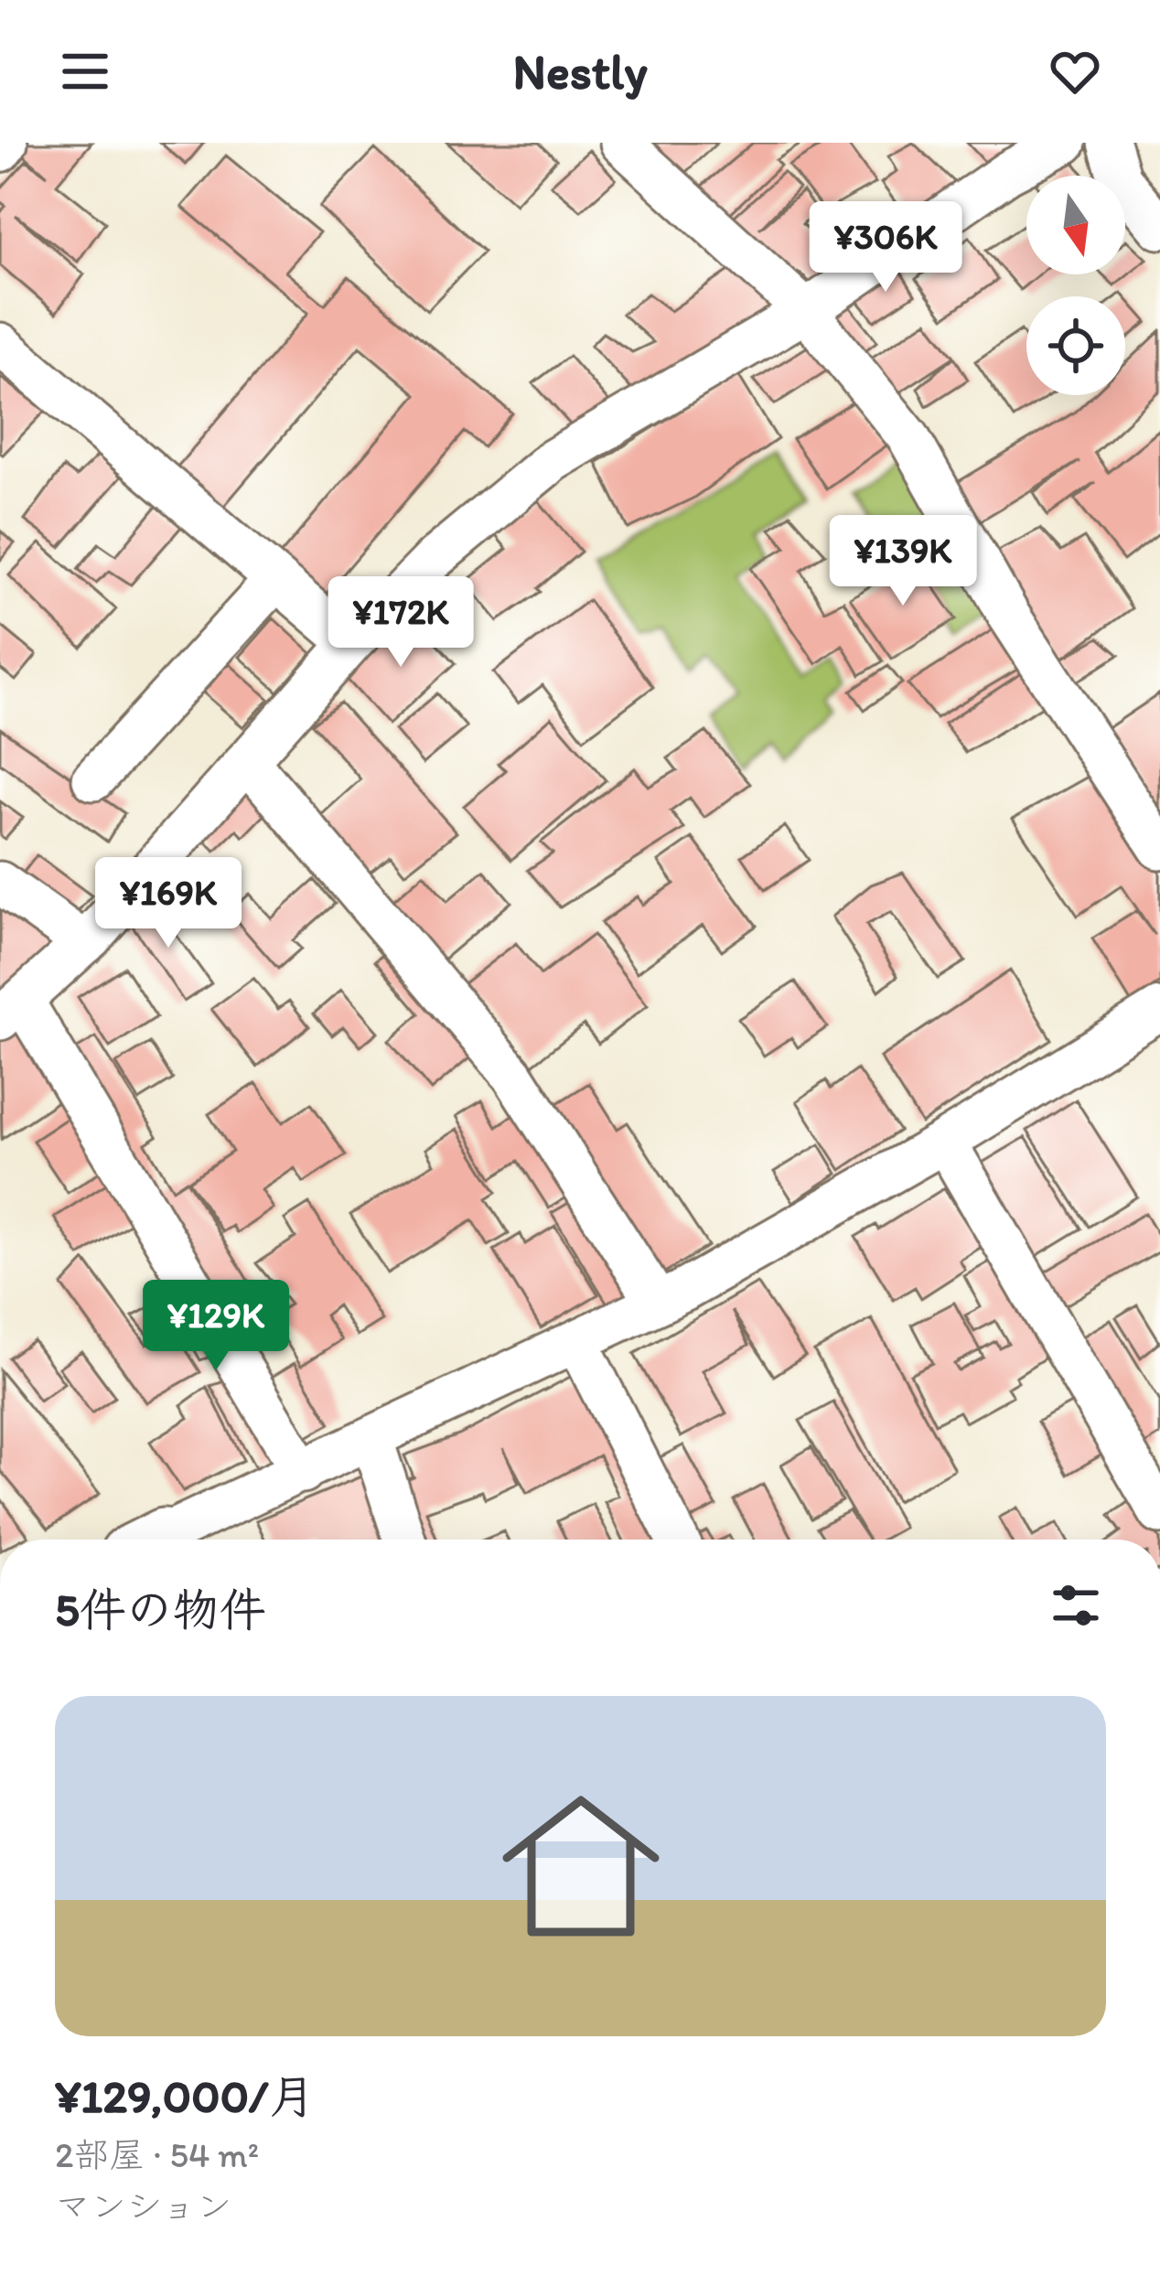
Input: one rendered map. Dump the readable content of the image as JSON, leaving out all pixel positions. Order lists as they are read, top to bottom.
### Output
{
  "north": "bottom",
  "page": {
    "header": "Nestly",
    "price": [
      "¥306K",
      "¥139K",
      "¥172K",
      "¥169K",
      "¥129K"
    ],
    "heading": "5件の物件",
    "list": [
      {
        "name": "¥129,000/月",
        "note": "2部屋 · 54 m² · マンション"
      }
    ]
  }
}
